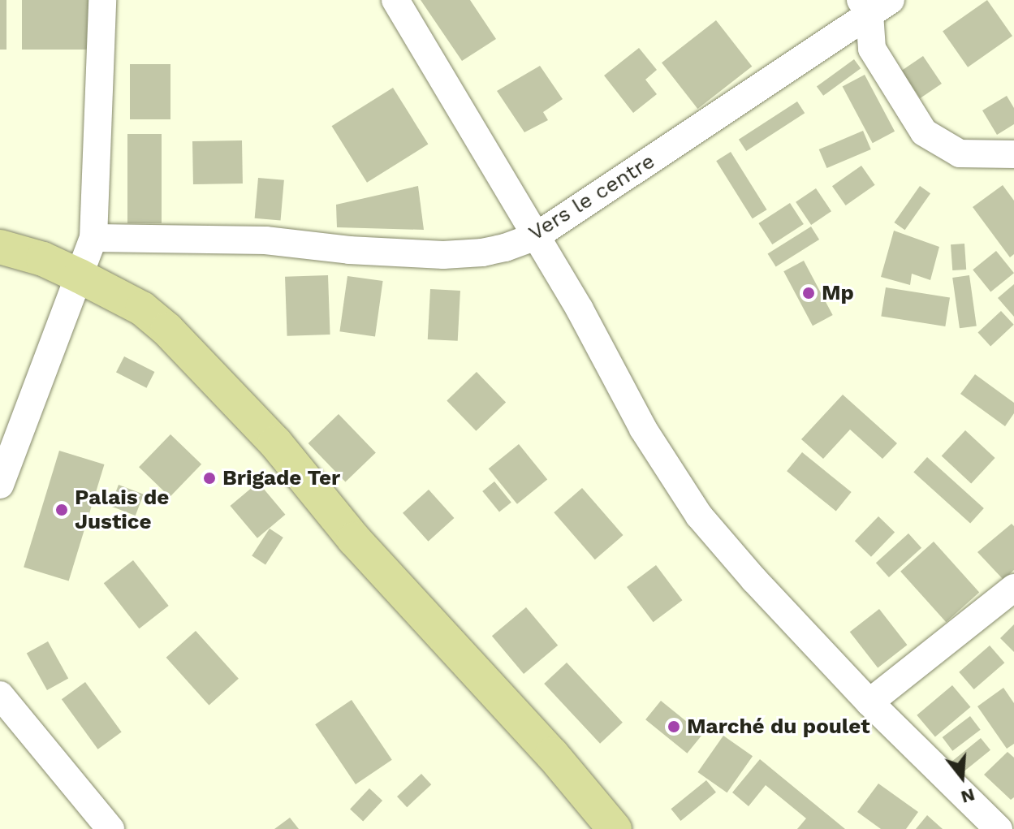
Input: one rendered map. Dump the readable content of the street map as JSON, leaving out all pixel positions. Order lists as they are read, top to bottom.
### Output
{
  "streets": {
    "street": ["Vers le centre"]
  },
  "places": [
    "Mp",
    "Brigade Ter",
    "Palais de Justice",
    "Marché du poulet"
  ],
  "north": "bottom"
}
